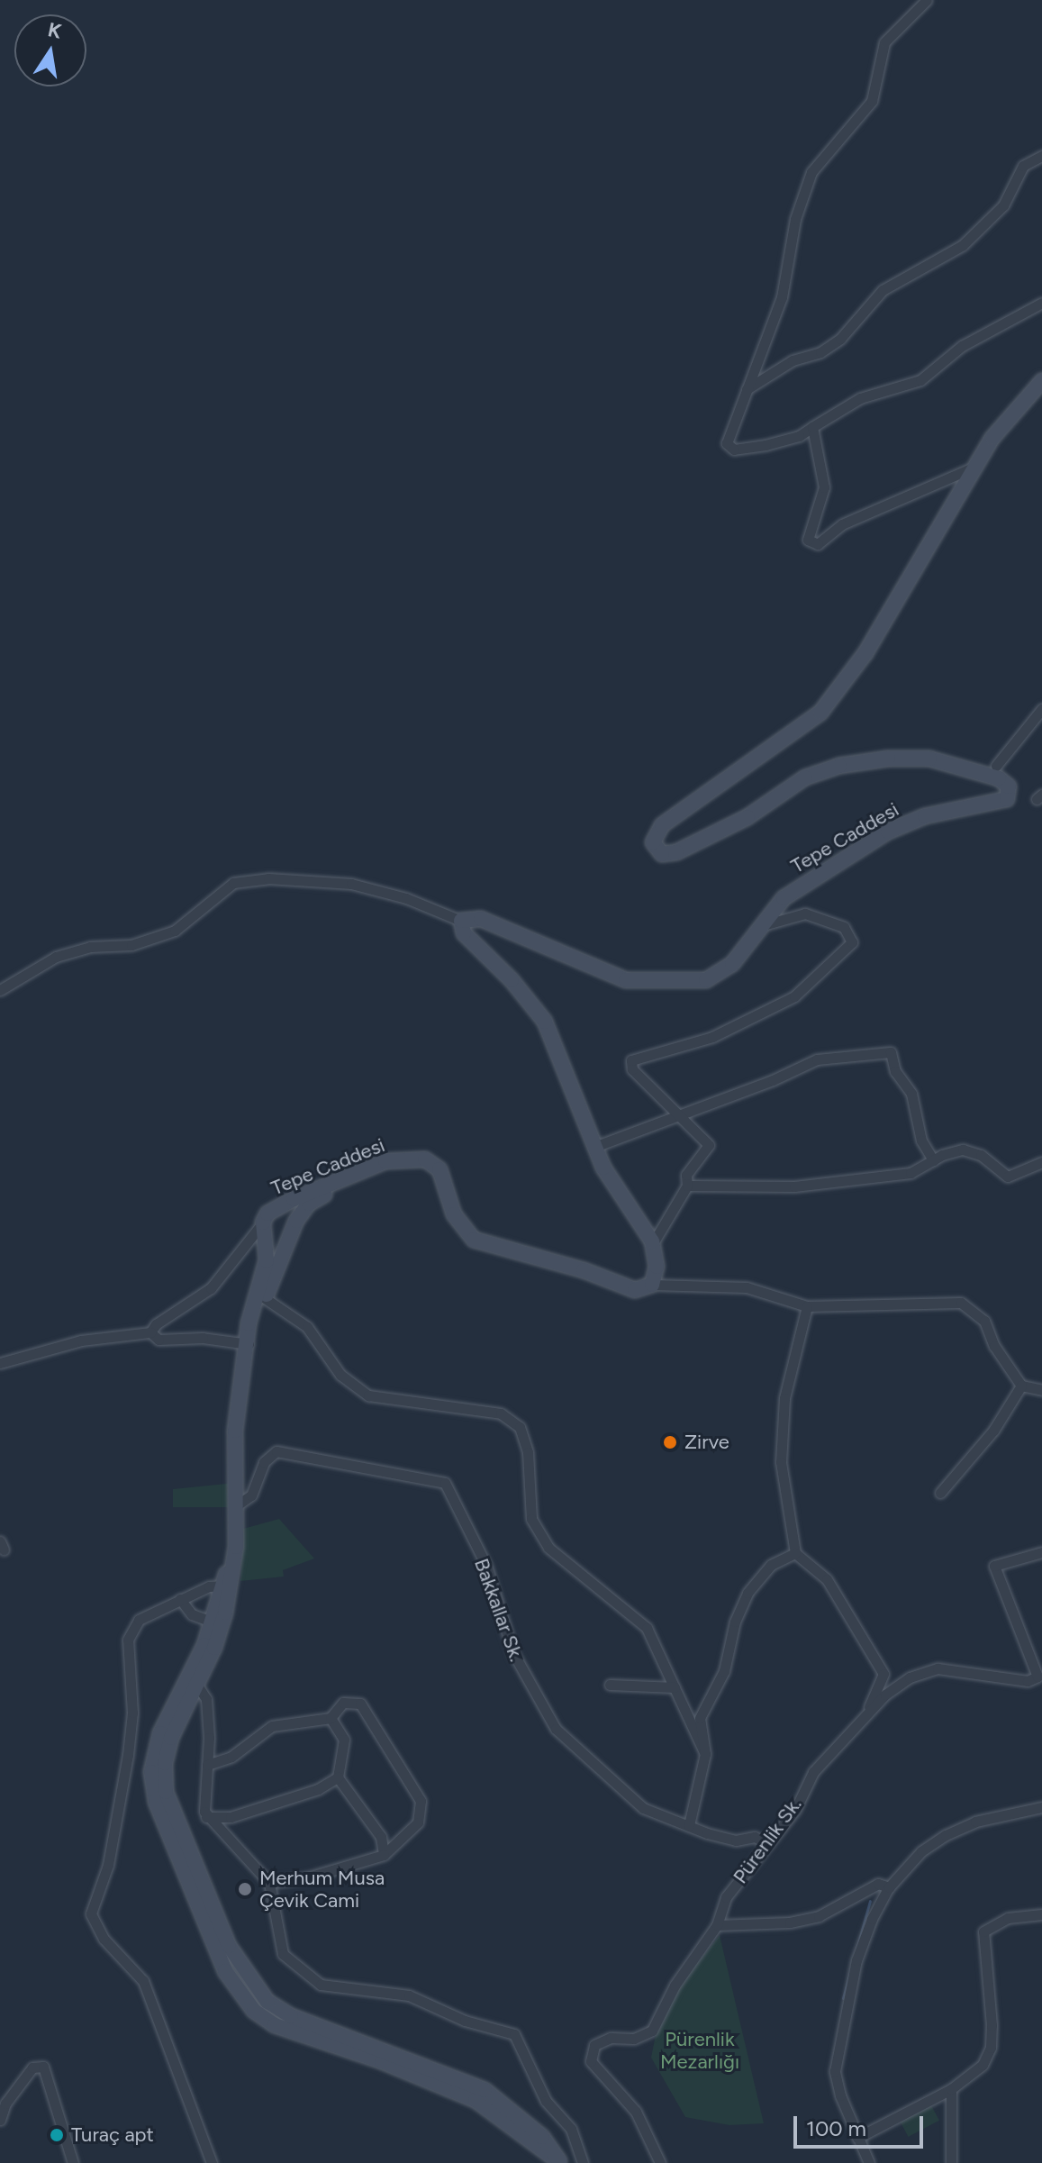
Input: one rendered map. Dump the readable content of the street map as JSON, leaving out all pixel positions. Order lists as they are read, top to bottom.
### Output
{
  "streets": {
    "street": ["Tepe Caddesi", "Bakkallar Sk.", "Pürenlik Sk."]
  },
  "crossings": [
    ["Tepe Caddesi", "Bakkallar Sk."],
    ["Bakkallar Sk.", "Pürenlik Sk."]
  ],
  "parks": ["Pürenlik Mezarlığı"],
  "places": ["Zirve", "Merhum Musa Çevik Cami", "Turaç apt"],
  "scale_bar": "100 m",
  "north": "top"
}
